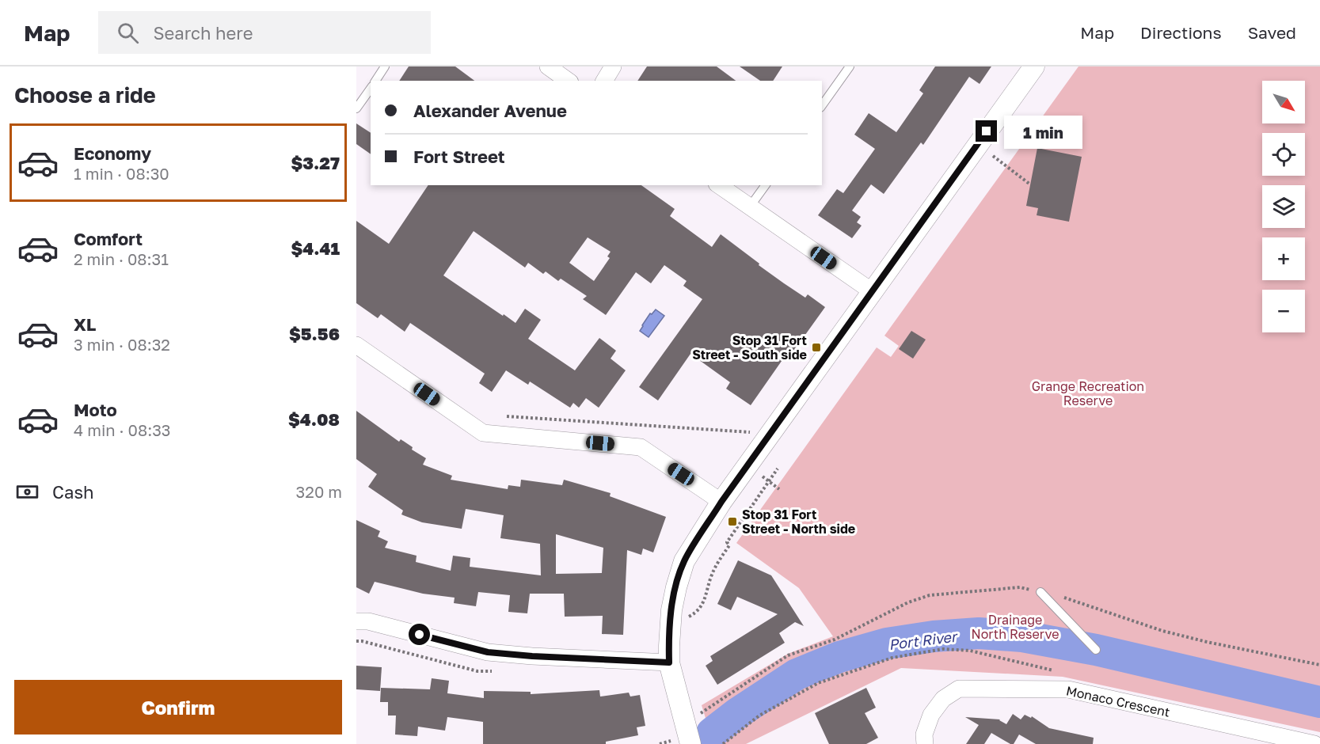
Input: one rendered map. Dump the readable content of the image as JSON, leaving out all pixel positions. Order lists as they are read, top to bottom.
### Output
{
  "streets": {
    "street": ["Monaco Crescent"]
  },
  "water": ["Port River"],
  "parks": ["Grange Recreation Reserve", "Drainage North Reserve"],
  "places": {
    "transit": ["Stop 31 Fort Street - South side", "Stop 31 Fort Street - North side"]
  },
  "north": "bottom right",
  "page": {
    "header": "Map",
    "search": "Search here",
    "nav": ["Map", "Directions", "Saved"],
    "heading": "Choose a ride",
    "map_buttons": ["+", "−"],
    "banner": ["Alexander Avenue", "Fort Street"],
    "bubble": "1 min",
    "list": [
      {
        "name": "Economy",
        "note": "1 min · 08:30",
        "value": "$3.27"
      },
      {
        "name": "Comfort",
        "note": "2 min · 08:31",
        "value": "$4.41"
      },
      {
        "name": "XL",
        "note": "3 min · 08:32",
        "value": "$5.56"
      },
      {
        "name": "Moto",
        "note": "4 min · 08:33",
        "value": "$4.08"
      }
    ],
    "pay": ["Cash", "320 m"],
    "buttons": "Confirm"
  }
}
